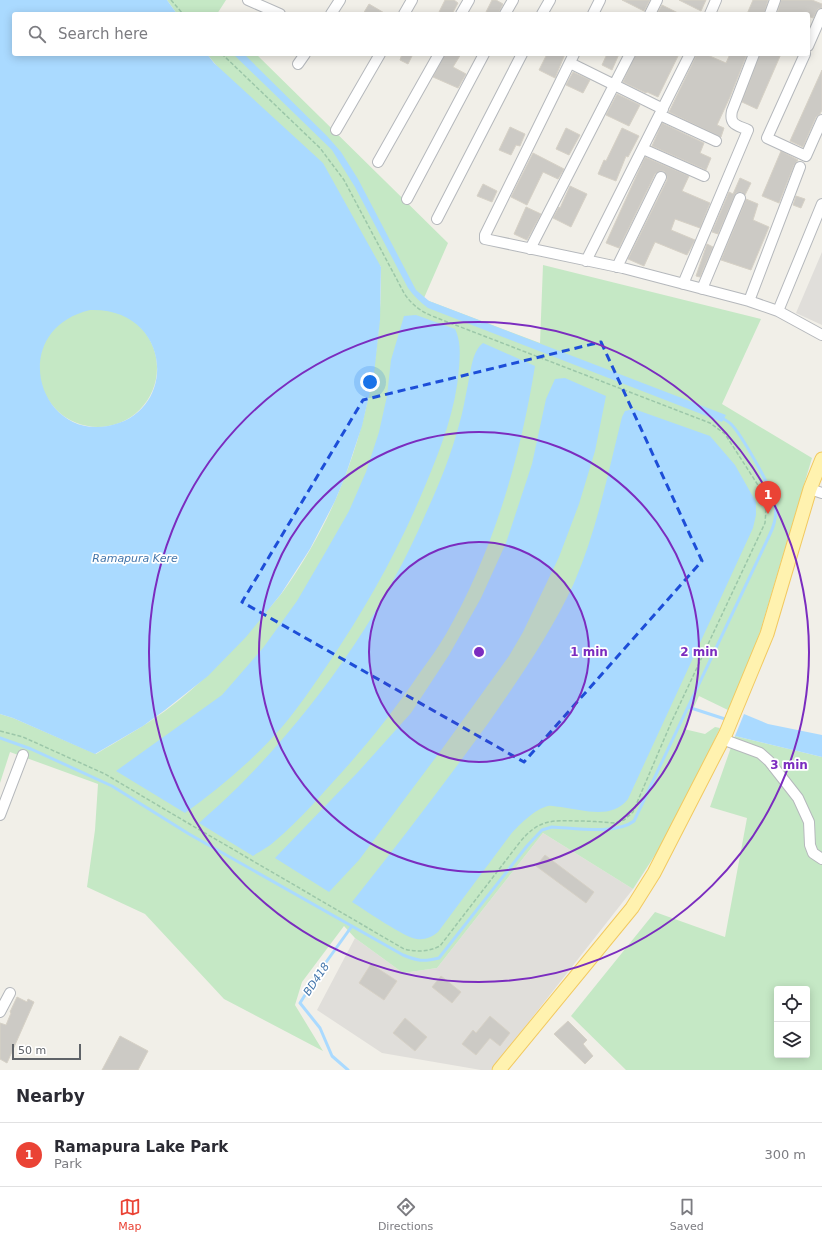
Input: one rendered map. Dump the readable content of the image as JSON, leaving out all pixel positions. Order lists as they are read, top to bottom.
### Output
{
  "water": ["Ramapura Kere", "BD418"],
  "scale_bar": "50 m",
  "page": {
    "search": "Search here",
    "pins": "1",
    "scale": "50 m",
    "heading": "Nearby",
    "list": [
      {
        "mark": "1",
        "name": "Ramapura Lake Park",
        "note": "Park",
        "value": "300 m"
      }
    ],
    "nav": ["Map", "Directions", "Saved"]
  },
  "rings": ["1 min", "2 min", "3 min"]
}
